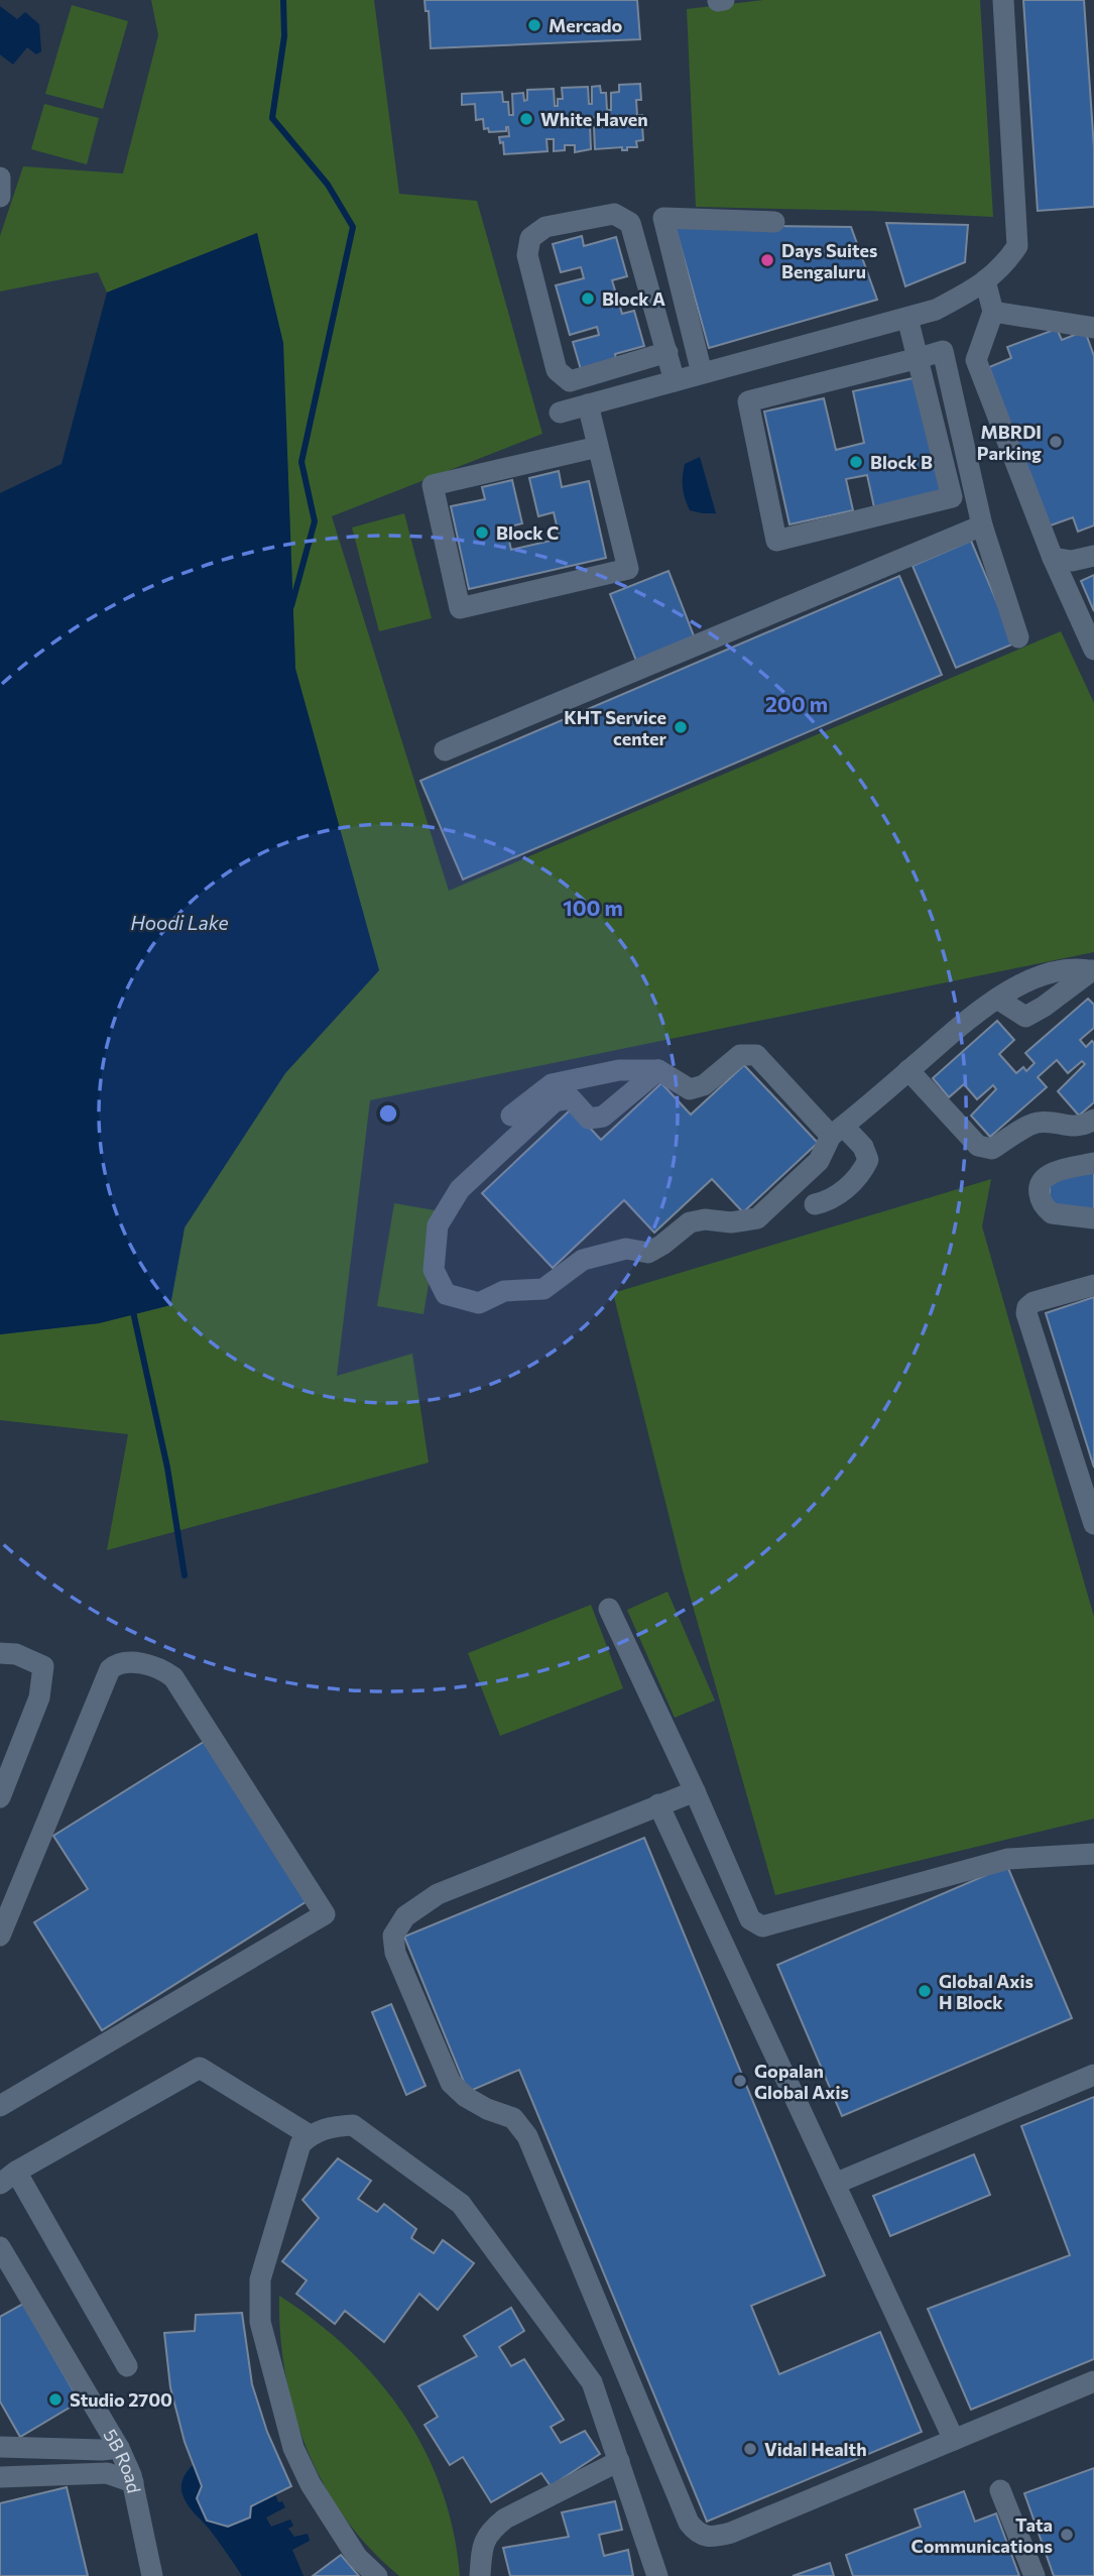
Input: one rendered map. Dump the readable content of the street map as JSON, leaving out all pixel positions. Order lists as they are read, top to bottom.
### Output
{
  "streets": {
    "street": ["5B Road"]
  },
  "water": ["Hoodi Lake"],
  "places": [
    "Mercado",
    "White Haven",
    "Days Suites Bengaluru",
    "Block A",
    "MBRDI Parking",
    "Block B",
    "Block C",
    "KHT Service center",
    "Global Axis H Block",
    "Gopalan Global Axis",
    "Studio 2700",
    "Vidal Health",
    "Tata Communications"
  ],
  "rings": ["200 m", "100 m"]
}
